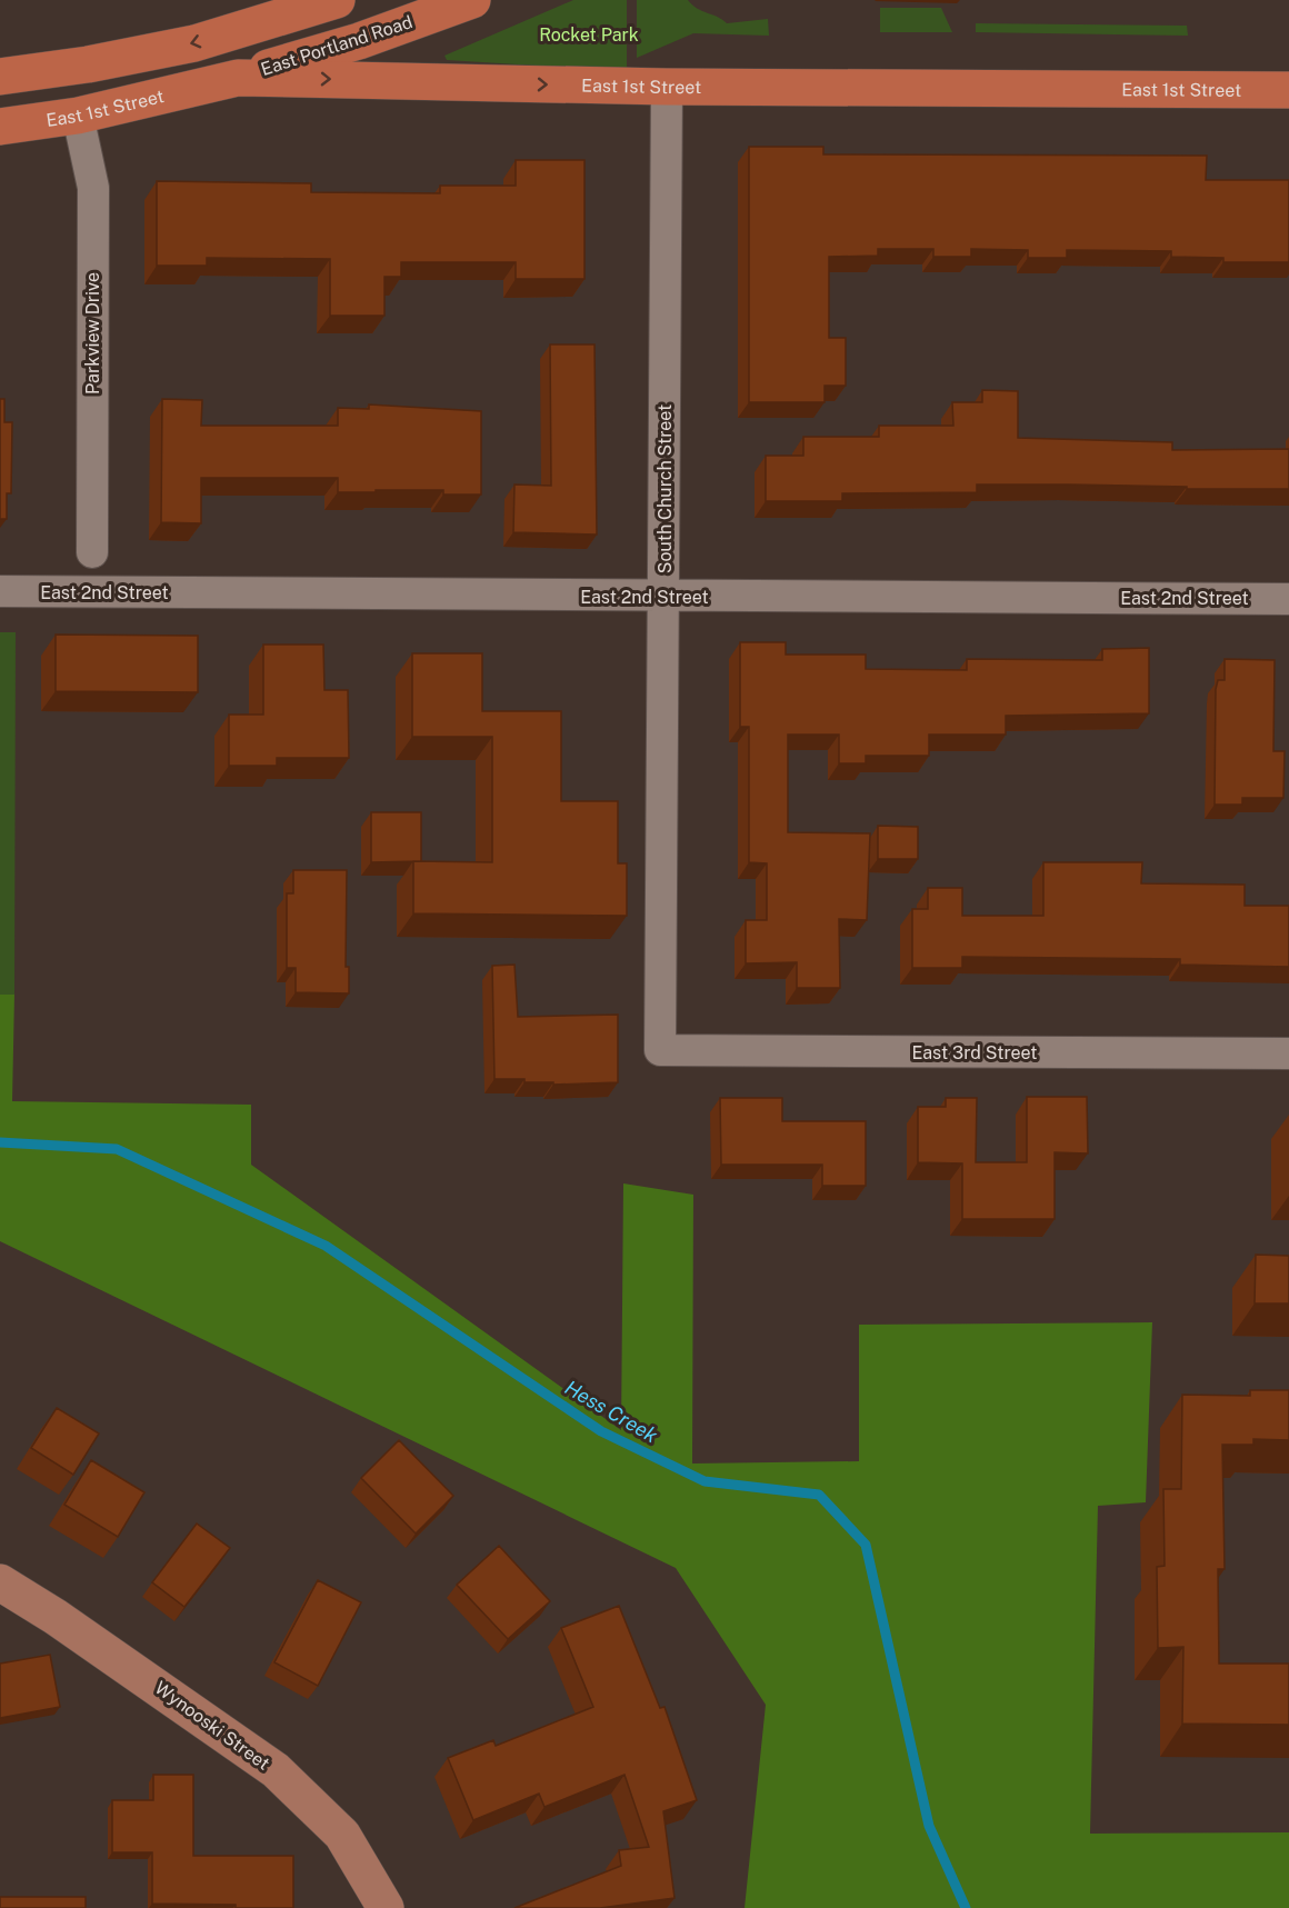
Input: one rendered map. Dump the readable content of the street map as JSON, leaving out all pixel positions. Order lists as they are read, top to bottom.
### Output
{
  "streets": {
    "main road": ["East Portland Road", "East 1st Street", "Wynooski Street"],
    "street": [
      "Parkview Drive",
      "South Church Street",
      "East 2nd Street",
      "East 3rd Street"
    ]
  },
  "crossings": [
    ["East Portland Road", "East 1st Street"],
    ["East 1st Street", "Parkview Drive"],
    ["East 1st Street", "South Church Street"],
    ["South Church Street", "East 2nd Street"],
    ["South Church Street", "East 3rd Street"]
  ],
  "water": ["Hess Creek"],
  "parks": ["Rocket Park"]
}
